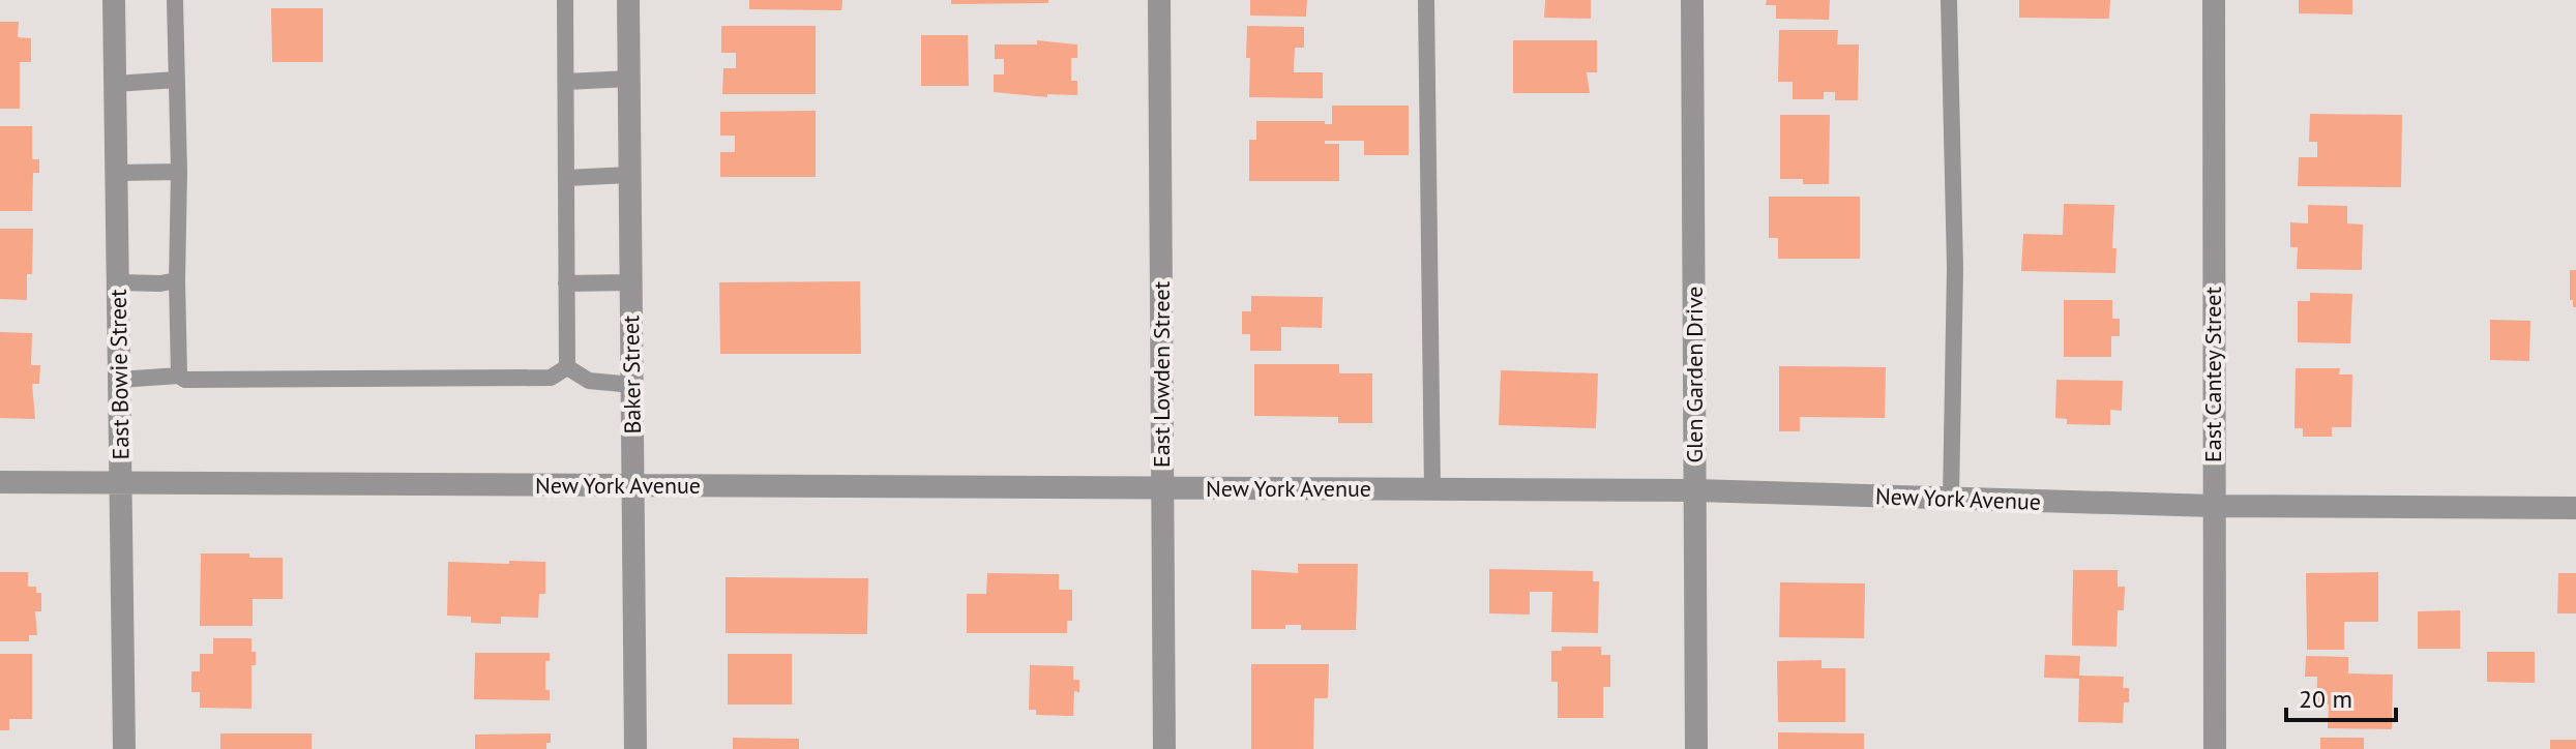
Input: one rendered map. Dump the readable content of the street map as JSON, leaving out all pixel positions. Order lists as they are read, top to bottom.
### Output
{
  "streets": {
    "street": [
      "East Bowie Street",
      "Baker Street",
      "East Lowden Street",
      "Glen Garden Drive",
      "East Cantey Street",
      "New York Avenue"
    ]
  },
  "crossings": [
    ["East Bowie Street", "New York Avenue"],
    ["Baker Street", "New York Avenue"],
    ["East Lowden Street", "New York Avenue"],
    ["Glen Garden Drive", "New York Avenue"],
    ["East Cantey Street", "New York Avenue"]
  ],
  "scale_bar": "20 m"
}
